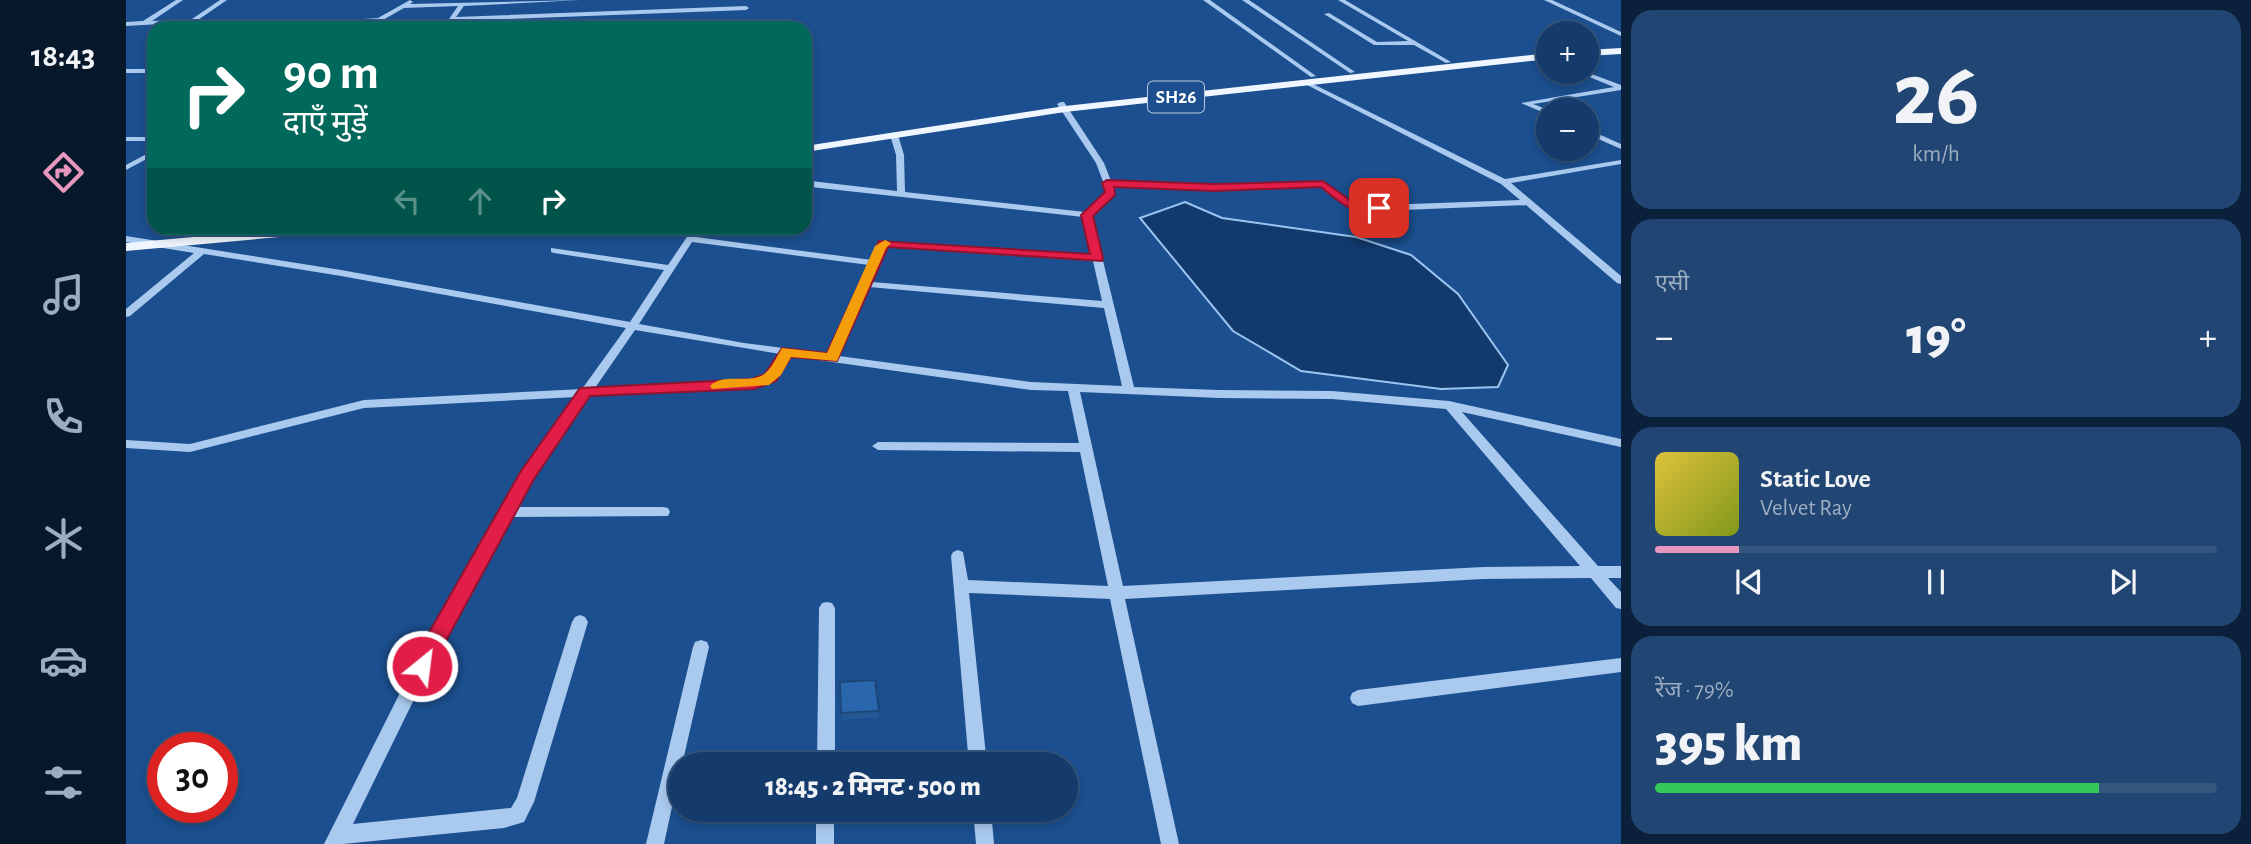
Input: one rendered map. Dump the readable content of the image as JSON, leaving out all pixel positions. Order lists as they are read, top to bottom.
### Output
{
  "streets": {
    "main road": ["SH26"]
  },
  "page": {
    "tabs": "18:43",
    "tile": [
      ["26", "km/h"],
      "एसी",
      ["रेंज · 79%", "395 km"]
    ],
    "map_buttons": ["+", "−"],
    "turn": ["90 m", "दाएँ मुड़ें"],
    "heat": ["−", "19°", "+"],
    "song": ["Static Love", "Velvet Ray"],
    "limit": "30",
    "trip": "18:45 · 2 मिनट · 500 m"
  }
}
